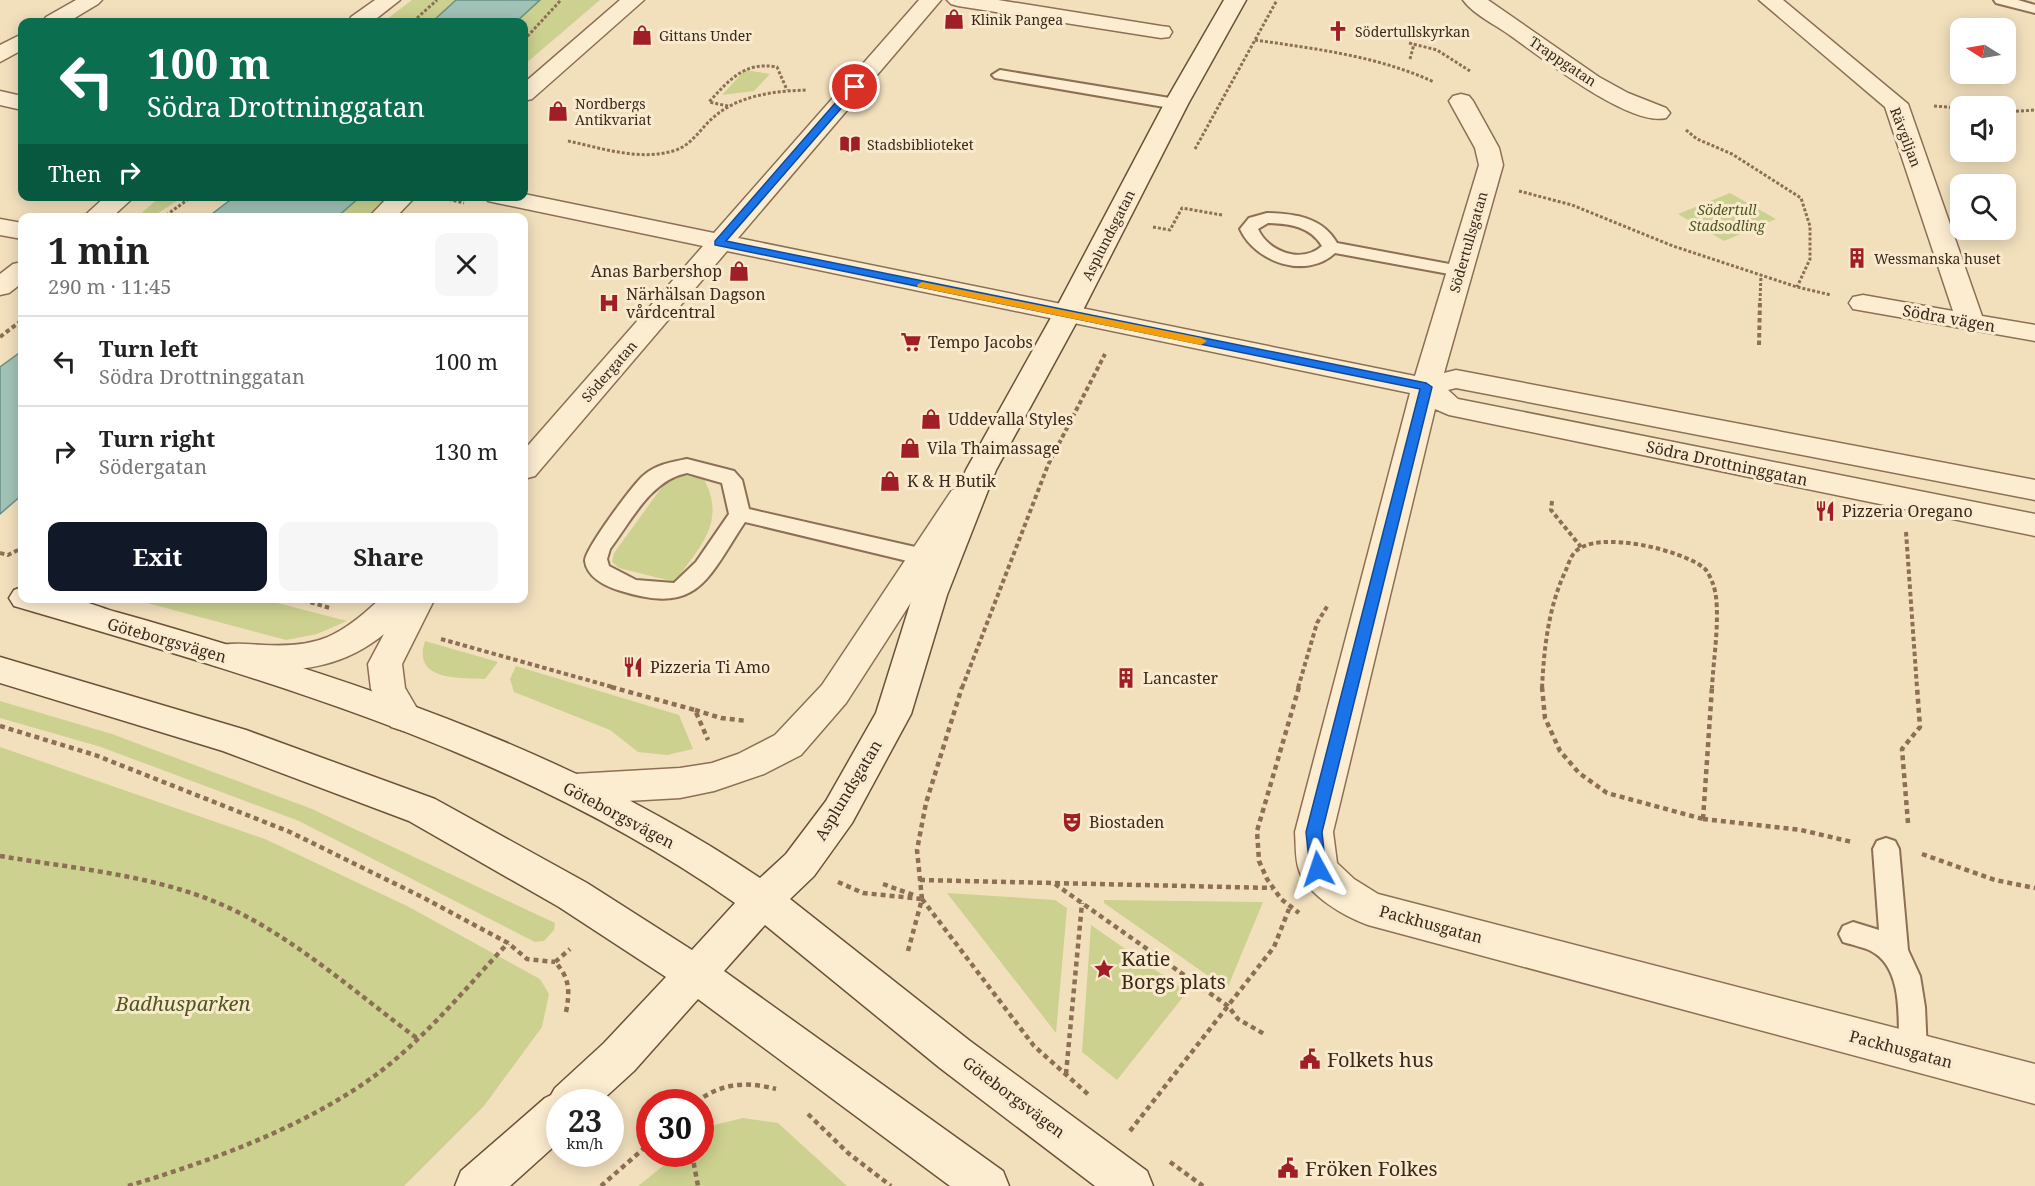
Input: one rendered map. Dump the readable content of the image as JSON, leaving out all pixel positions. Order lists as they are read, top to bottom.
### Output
{
  "streets": {
    "street": [
      "Trappgatan",
      "Rävgiljan",
      "Asplundsgatan",
      "Södertullsgatan",
      "Södra vägen",
      "Södergatan",
      "Södra Drottninggatan",
      "Göteborgsvägen",
      "Packhusgatan"
    ]
  },
  "crossings": [
    ["Rävgiljan", "Södra vägen"],
    ["Asplundsgatan", "Södra Drottninggatan"],
    ["Asplundsgatan", "Göteborgsvägen"],
    ["Södertullsgatan", "Södra Drottninggatan"],
    ["Södertullsgatan", "Packhusgatan"],
    ["Södergatan", "Södra Drottninggatan"],
    ["Södra Drottninggatan", "Packhusgatan"]
  ],
  "parks": ["Södertull Stadsodling", "Badhusparken"],
  "places": {
    "shop": [
      "Klinik Pangea",
      "Gittans Under",
      "Nordbergs Antikvariat",
      "Anas Barbershop",
      "Uddevalla Styles",
      "Vila Thaimassage",
      "K & H Butik"
    ],
    "church": ["Södertullskyrkan"],
    "library": ["Stadsbiblioteket"],
    "building": ["Wessmanska huset", "Lancaster"],
    "hospital": ["Närhälsan Dagson vårdcentral"],
    "supermarket": ["Tempo Jacobs"],
    "restaurant": ["Pizzeria Oregano", "Pizzeria Ti Amo"],
    "theatre": ["Biostaden"],
    "place": ["Katie Borgs plats"],
    "public building": ["Folkets hus", "Fröken Folkes"]
  },
  "north": "left",
  "page": {
    "turn": ["100 m", "Södra Drottninggatan"],
    "then": "Then",
    "heading": ["1 min", "290 m · 11:45"],
    "list": [
      {
        "name": "Turn left",
        "note": "Södra Drottninggatan",
        "value": "100 m"
      },
      {
        "name": "Turn right",
        "note": "Södergatan",
        "value": "130 m"
      }
    ],
    "buttons": ["Exit", "Share"],
    "speed": "23 km/h",
    "limit": "30"
  }
}
